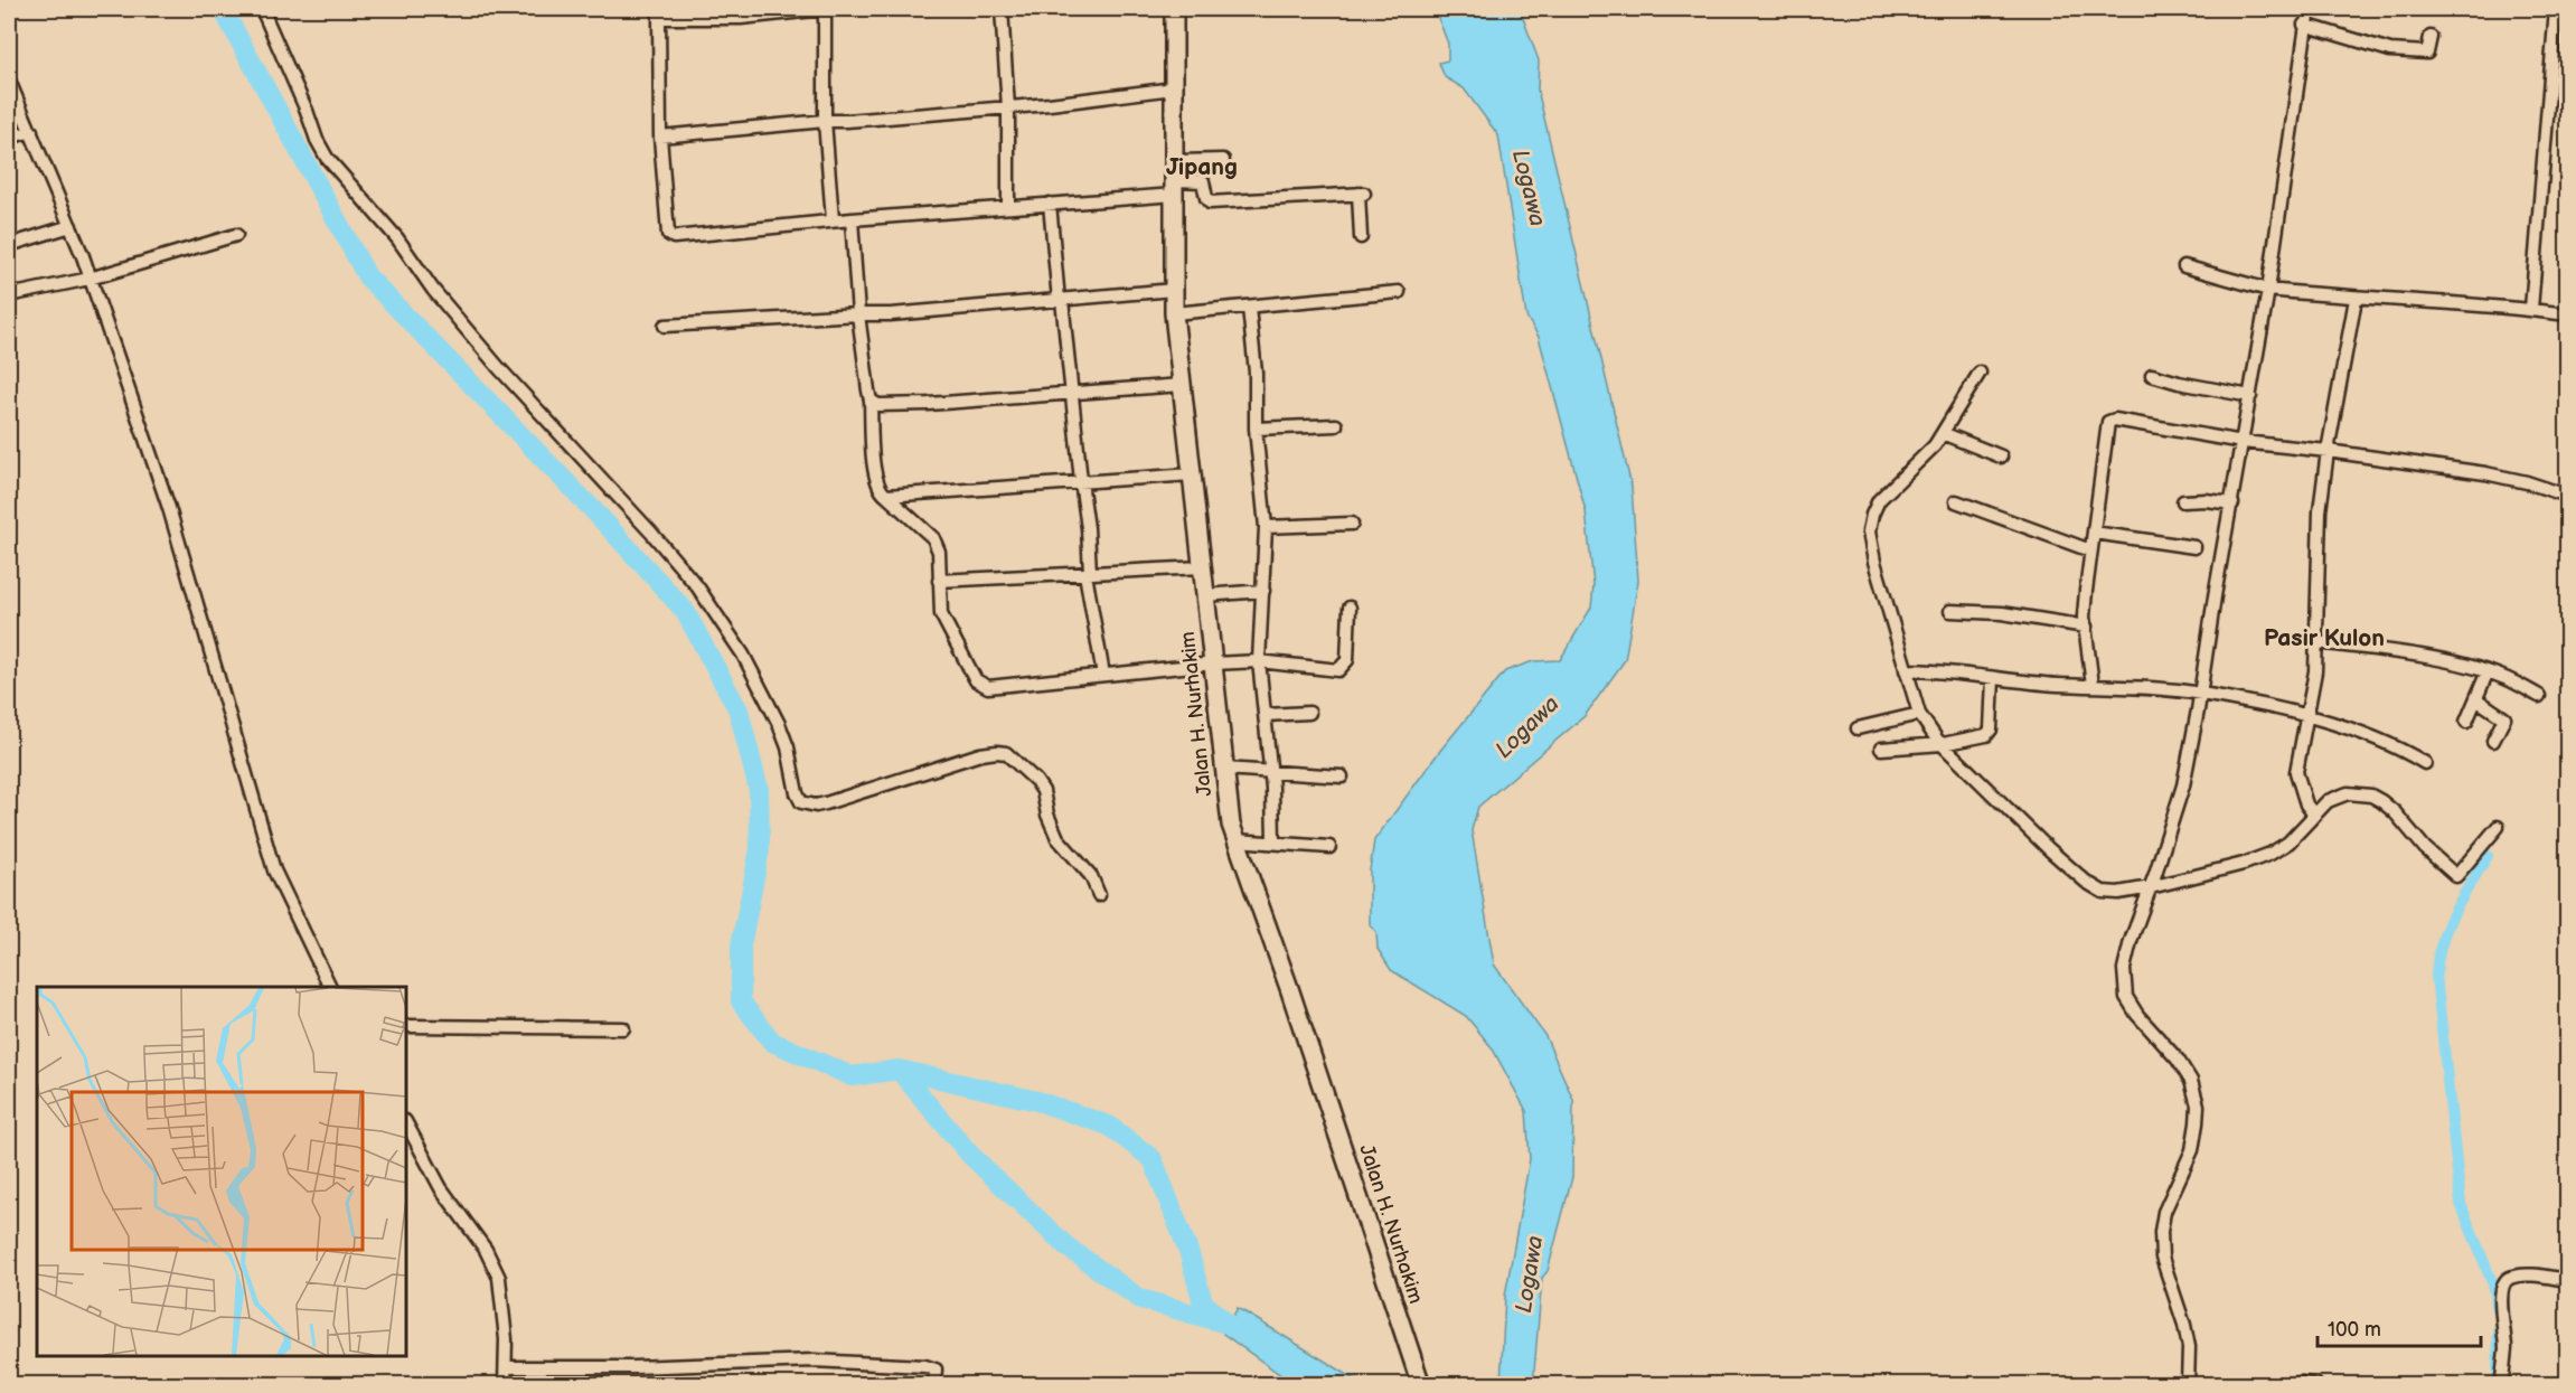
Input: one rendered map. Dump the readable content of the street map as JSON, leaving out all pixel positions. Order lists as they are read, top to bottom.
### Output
{
  "streets": {
    "main road": ["Jalan H. Nurhakim"]
  },
  "districts": ["Jipang", "Pasir Kulon"],
  "water": ["Logawa"],
  "scale_bar": "100 m"
}
